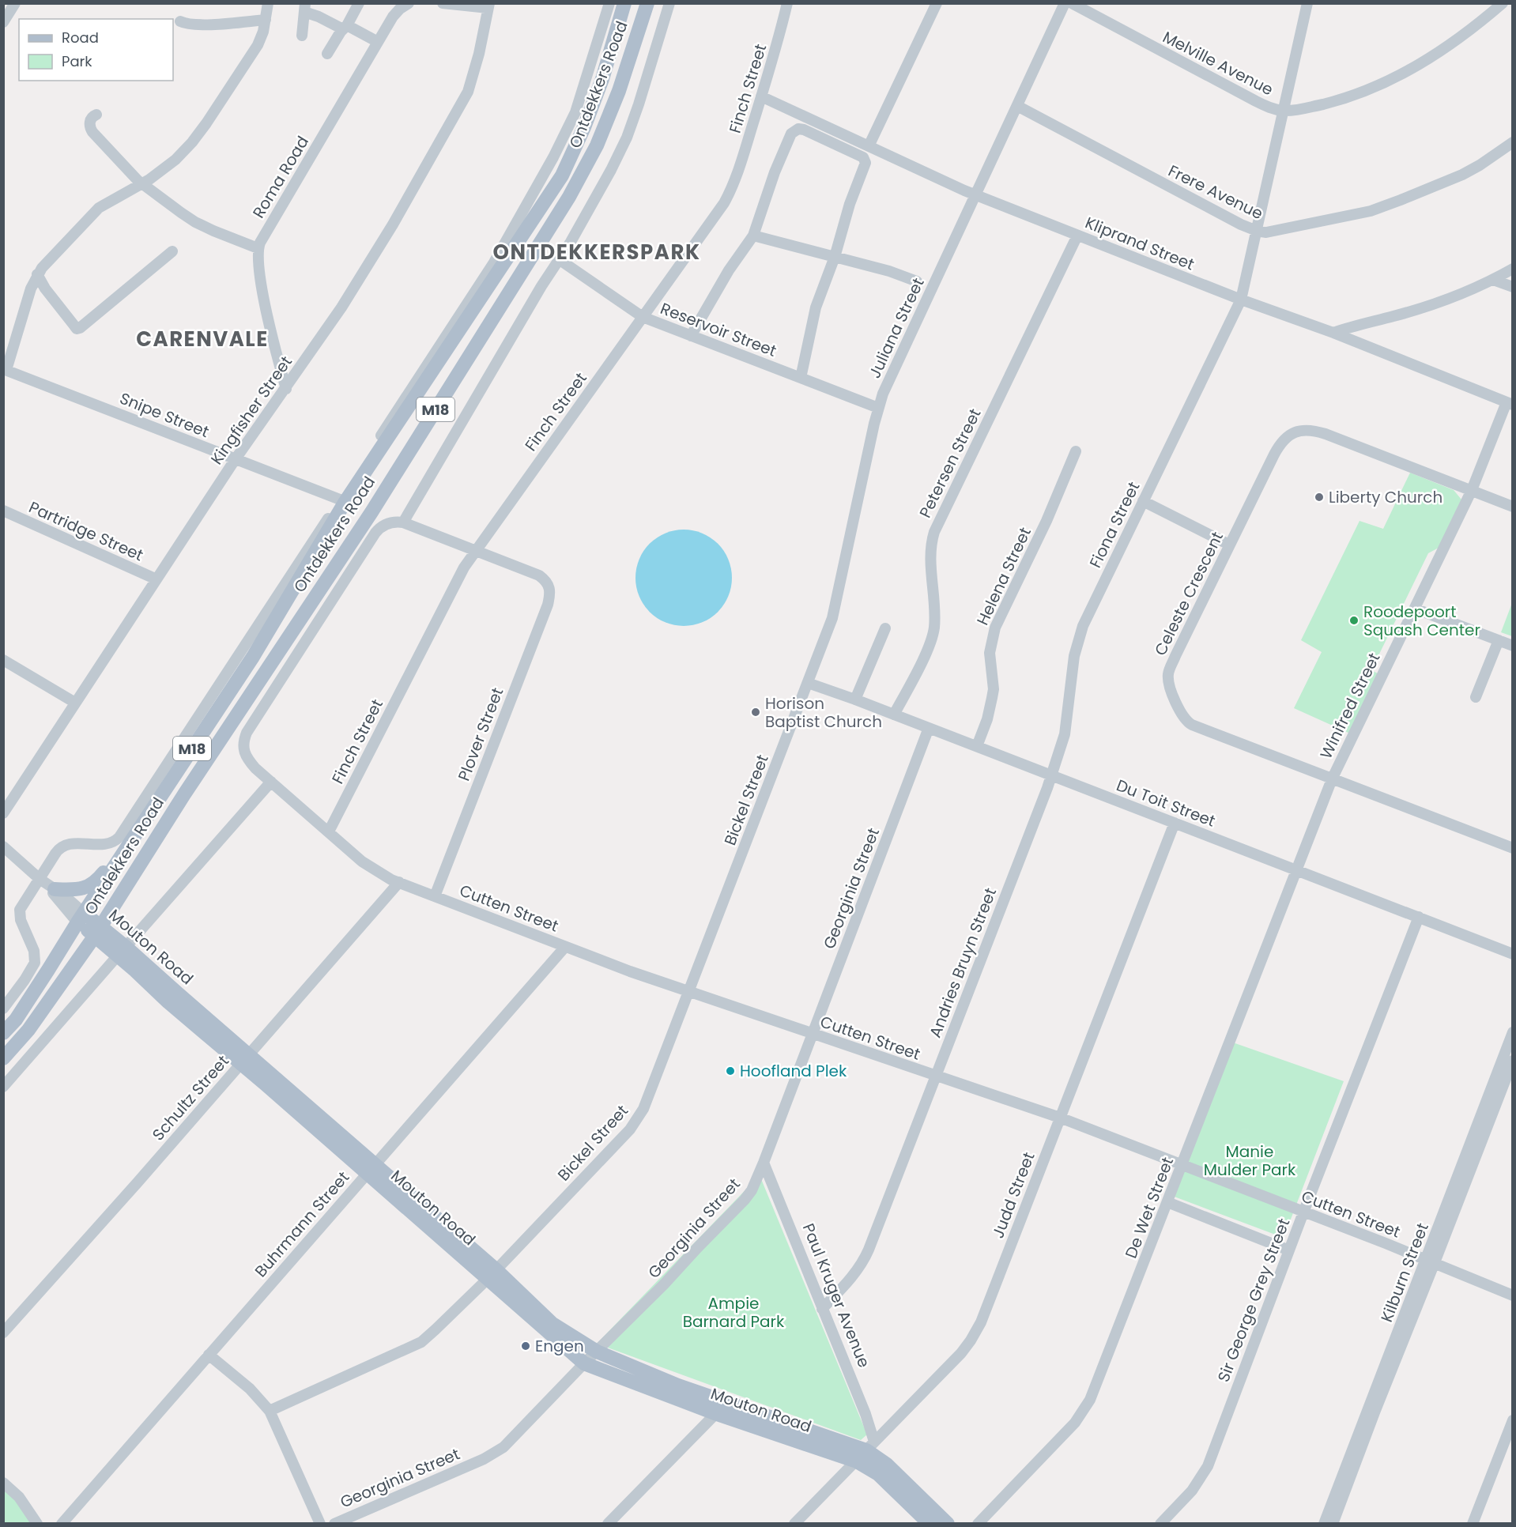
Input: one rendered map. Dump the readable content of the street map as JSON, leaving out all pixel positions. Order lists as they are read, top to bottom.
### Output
{
  "streets": {
    "main road": ["Ontdekkers Road", "M18", "Mouton Road"],
    "street": [
      "Melville Avenue",
      "Finch Street",
      "Roma Road",
      "Frere Avenue",
      "Kliprand Street",
      "Juliana Street",
      "Reservoir Street",
      "Kingfisher Street",
      "Snipe Street",
      "Petersen Street",
      "Fiona Street",
      "Partridge Street",
      "Helena Street",
      "Celeste Crescent",
      "Winifred Street",
      "Plover Street",
      "Bickel Street",
      "Du Toit Street",
      "Georginia Street",
      "Cutten Street",
      "Andries Bruyn Street",
      "Schultz Street",
      "Judd Street",
      "De Wet Street",
      "Buhrmann Street",
      "Kilburn Street",
      "Paul Kruger Avenue",
      "Sir George Grey Street"
    ]
  },
  "crossings": [
    ["Melville Avenue", "Fiona Street"],
    ["Ontdekkers Road", "Snipe Street"],
    ["Ontdekkers Road", "Mouton Road"],
    ["Finch Street", "Kliprand Street"],
    ["Finch Street", "Reservoir Street"],
    ["Finch Street", "Plover Street"],
    ["Finch Street", "Cutten Street"],
    ["Frere Avenue", "Juliana Street"],
    ["Frere Avenue", "Fiona Street"],
    ["Kliprand Street", "Juliana Street"],
    ["Kliprand Street", "Petersen Street"],
    ["Kliprand Street", "Fiona Street"],
    ["Kliprand Street", "Winifred Street"],
    ["Juliana Street", "Reservoir Street"],
    ["Juliana Street", "Bickel Street"],
    ["Juliana Street", "Du Toit Street"],
    ["Kingfisher Street", "Snipe Street"],
    ["Kingfisher Street", "Partridge Street"],
    ["Petersen Street", "Du Toit Street"],
    ["Fiona Street", "Du Toit Street"],
    ["Fiona Street", "Andries Bruyn Street"],
    ["Helena Street", "Du Toit Street"],
    ["Celeste Crescent", "Winifred Street"],
    ["Winifred Street", "Du Toit Street"],
    ["Winifred Street", "De Wet Street"],
    ["Plover Street", "Cutten Street"],
    ["Bickel Street", "Du Toit Street"],
    ["Bickel Street", "Cutten Street"],
    ["Bickel Street", "Mouton Road"],
    ["Du Toit Street", "Georginia Street"],
    ["Du Toit Street", "Andries Bruyn Street"],
    ["Du Toit Street", "Judd Street"],
    ["Du Toit Street", "De Wet Street"],
    ["Du Toit Street", "Sir George Grey Street"],
    ["Georginia Street", "Cutten Street"],
    ["Georginia Street", "Mouton Road"],
    ["Georginia Street", "Paul Kruger Avenue"],
    ["Cutten Street", "Andries Bruyn Street"],
    ["Cutten Street", "Schultz Street"],
    ["Cutten Street", "Judd Street"],
    ["Cutten Street", "De Wet Street"],
    ["Cutten Street", "Buhrmann Street"],
    ["Cutten Street", "Kilburn Street"],
    ["Cutten Street", "Sir George Grey Street"],
    ["Mouton Road", "Schultz Street"],
    ["Mouton Road", "Judd Street"],
    ["Mouton Road", "Buhrmann Street"],
    ["Mouton Road", "Paul Kruger Avenue"],
    ["Andries Bruyn Street", "Paul Kruger Avenue"],
    ["Judd Street", "Paul Kruger Avenue"]
  ],
  "districts": ["ONTDEKKERSPARK", "CARENVALE"],
  "parks": ["Manie Mulder Park", "Ampie Barnard Park"],
  "places": [
    "Liberty Church",
    "Roodepoort Squash Center",
    "Horison Baptist Church",
    "Hoofland Plek",
    "Engen"
  ],
  "legend": ["Road", "Park"]
}
